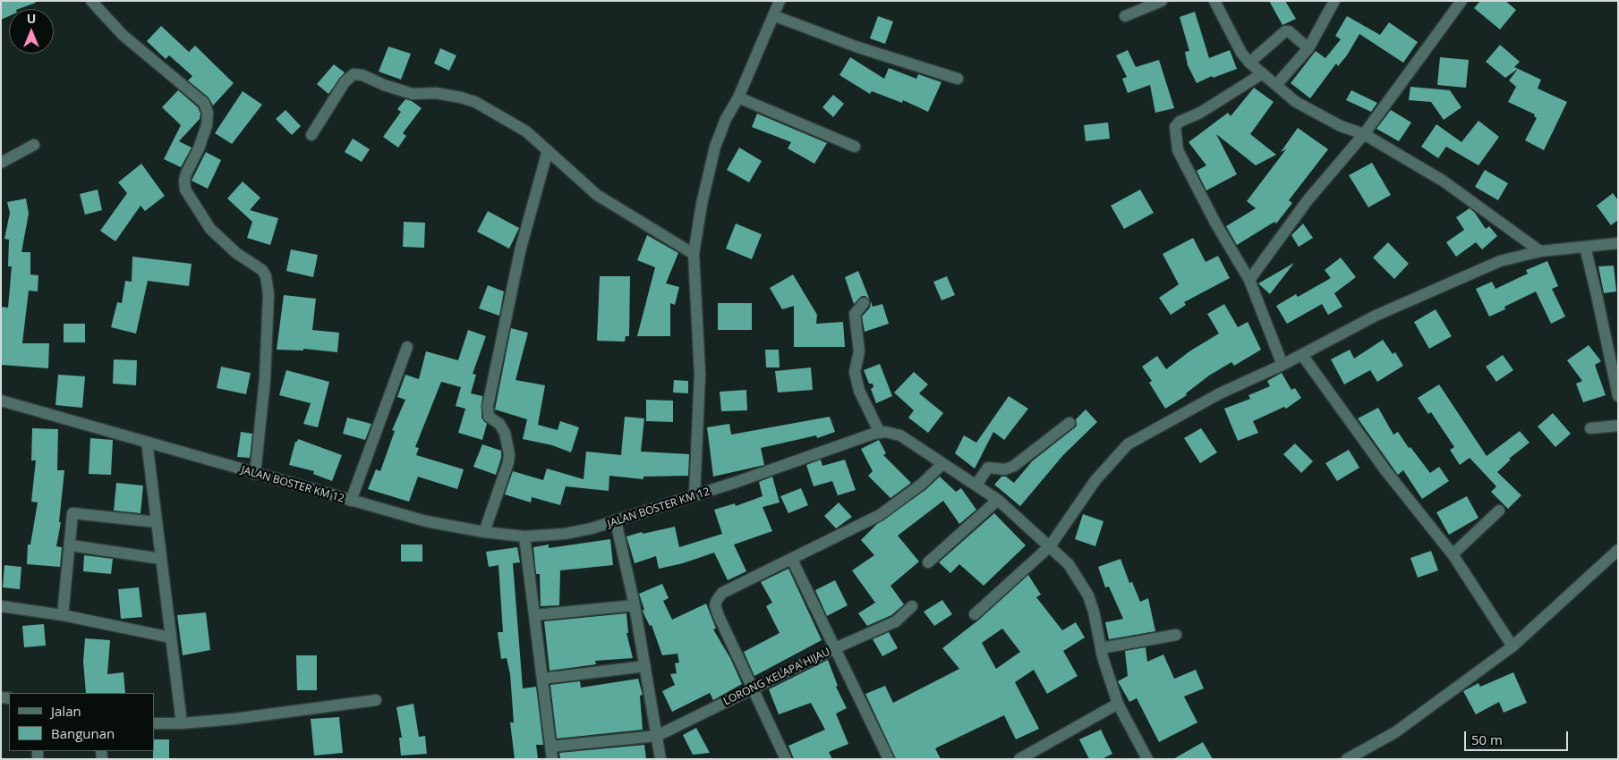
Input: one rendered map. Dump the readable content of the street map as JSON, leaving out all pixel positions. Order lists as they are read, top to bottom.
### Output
{
  "streets": {
    "street": ["JALAN BOSTER KM 12", "LORONG KELAPA HIJAU"]
  },
  "legend": ["Jalan", "Bangunan"],
  "scale_bar": "50 m",
  "north": "top"
}
